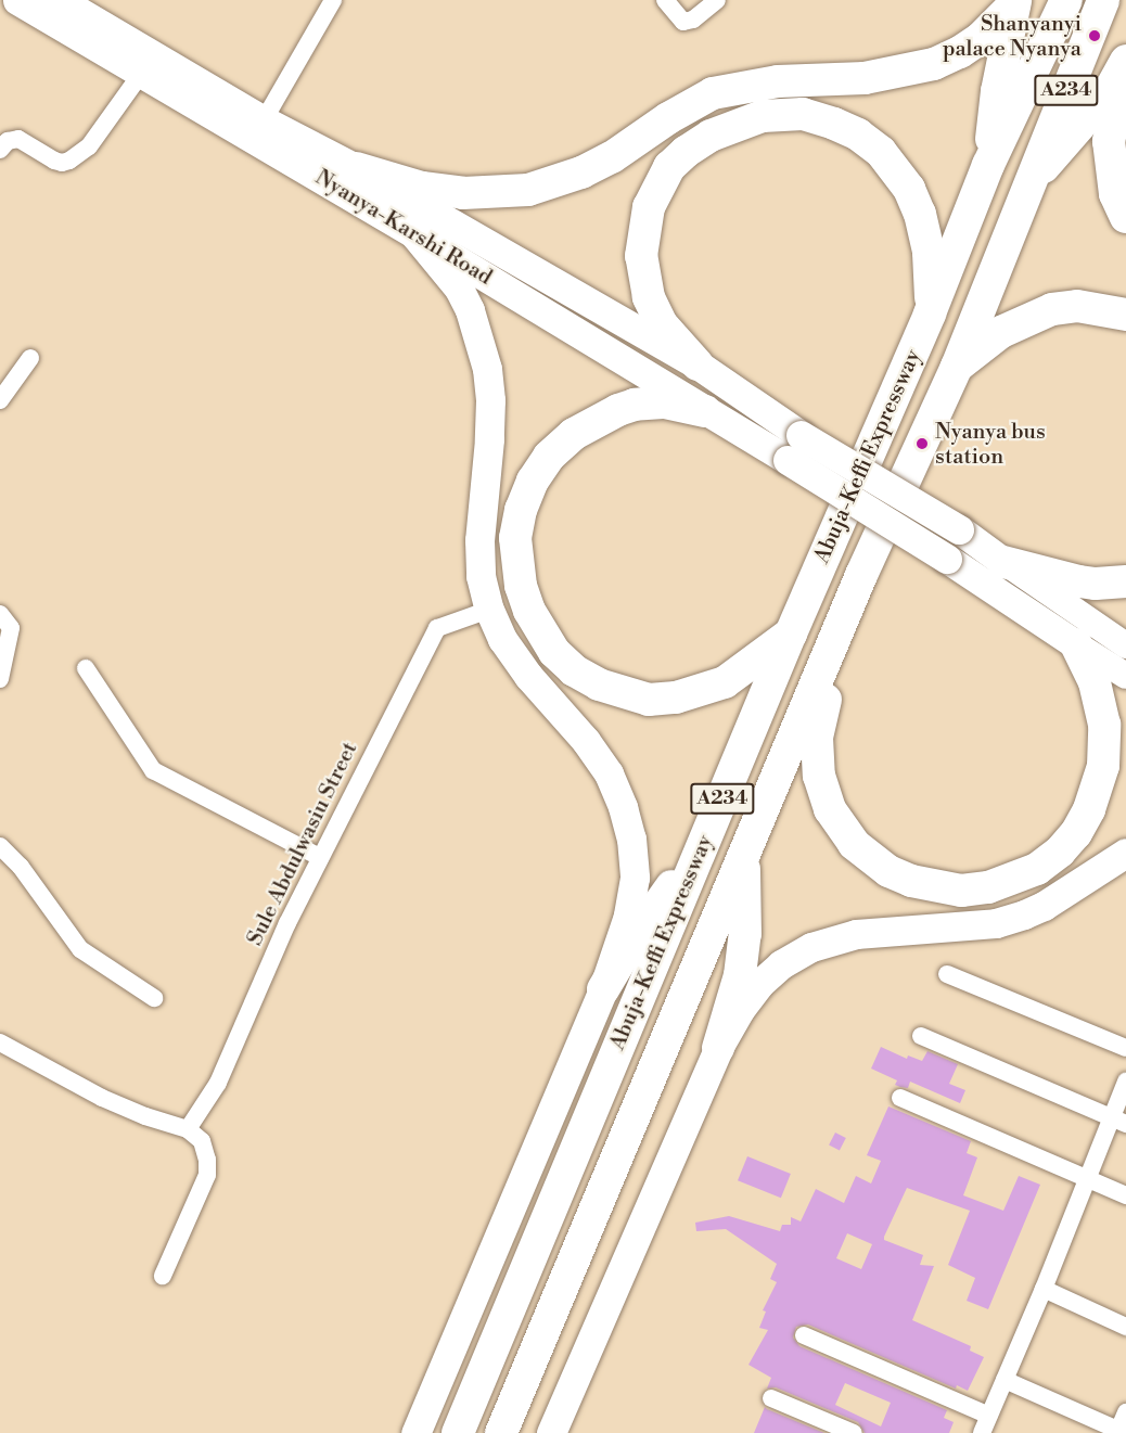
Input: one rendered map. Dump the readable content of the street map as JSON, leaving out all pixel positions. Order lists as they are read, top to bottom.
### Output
{
  "streets": {
    "highway": ["A234", "Abuja-Keffi Expressway"],
    "main road": ["Nyanya-Karshi Road"],
    "street": ["Sule Abdulwasiu Street"]
  },
  "crossings": [
    ["Nyanya-Karshi Road", "Abuja-Keffi Expressway"],
    ["Abuja-Keffi Expressway", "Sule Abdulwasiu Street"]
  ],
  "places": ["Shanyanyi palace Nyanya", "Nyanya bus station"]
}
